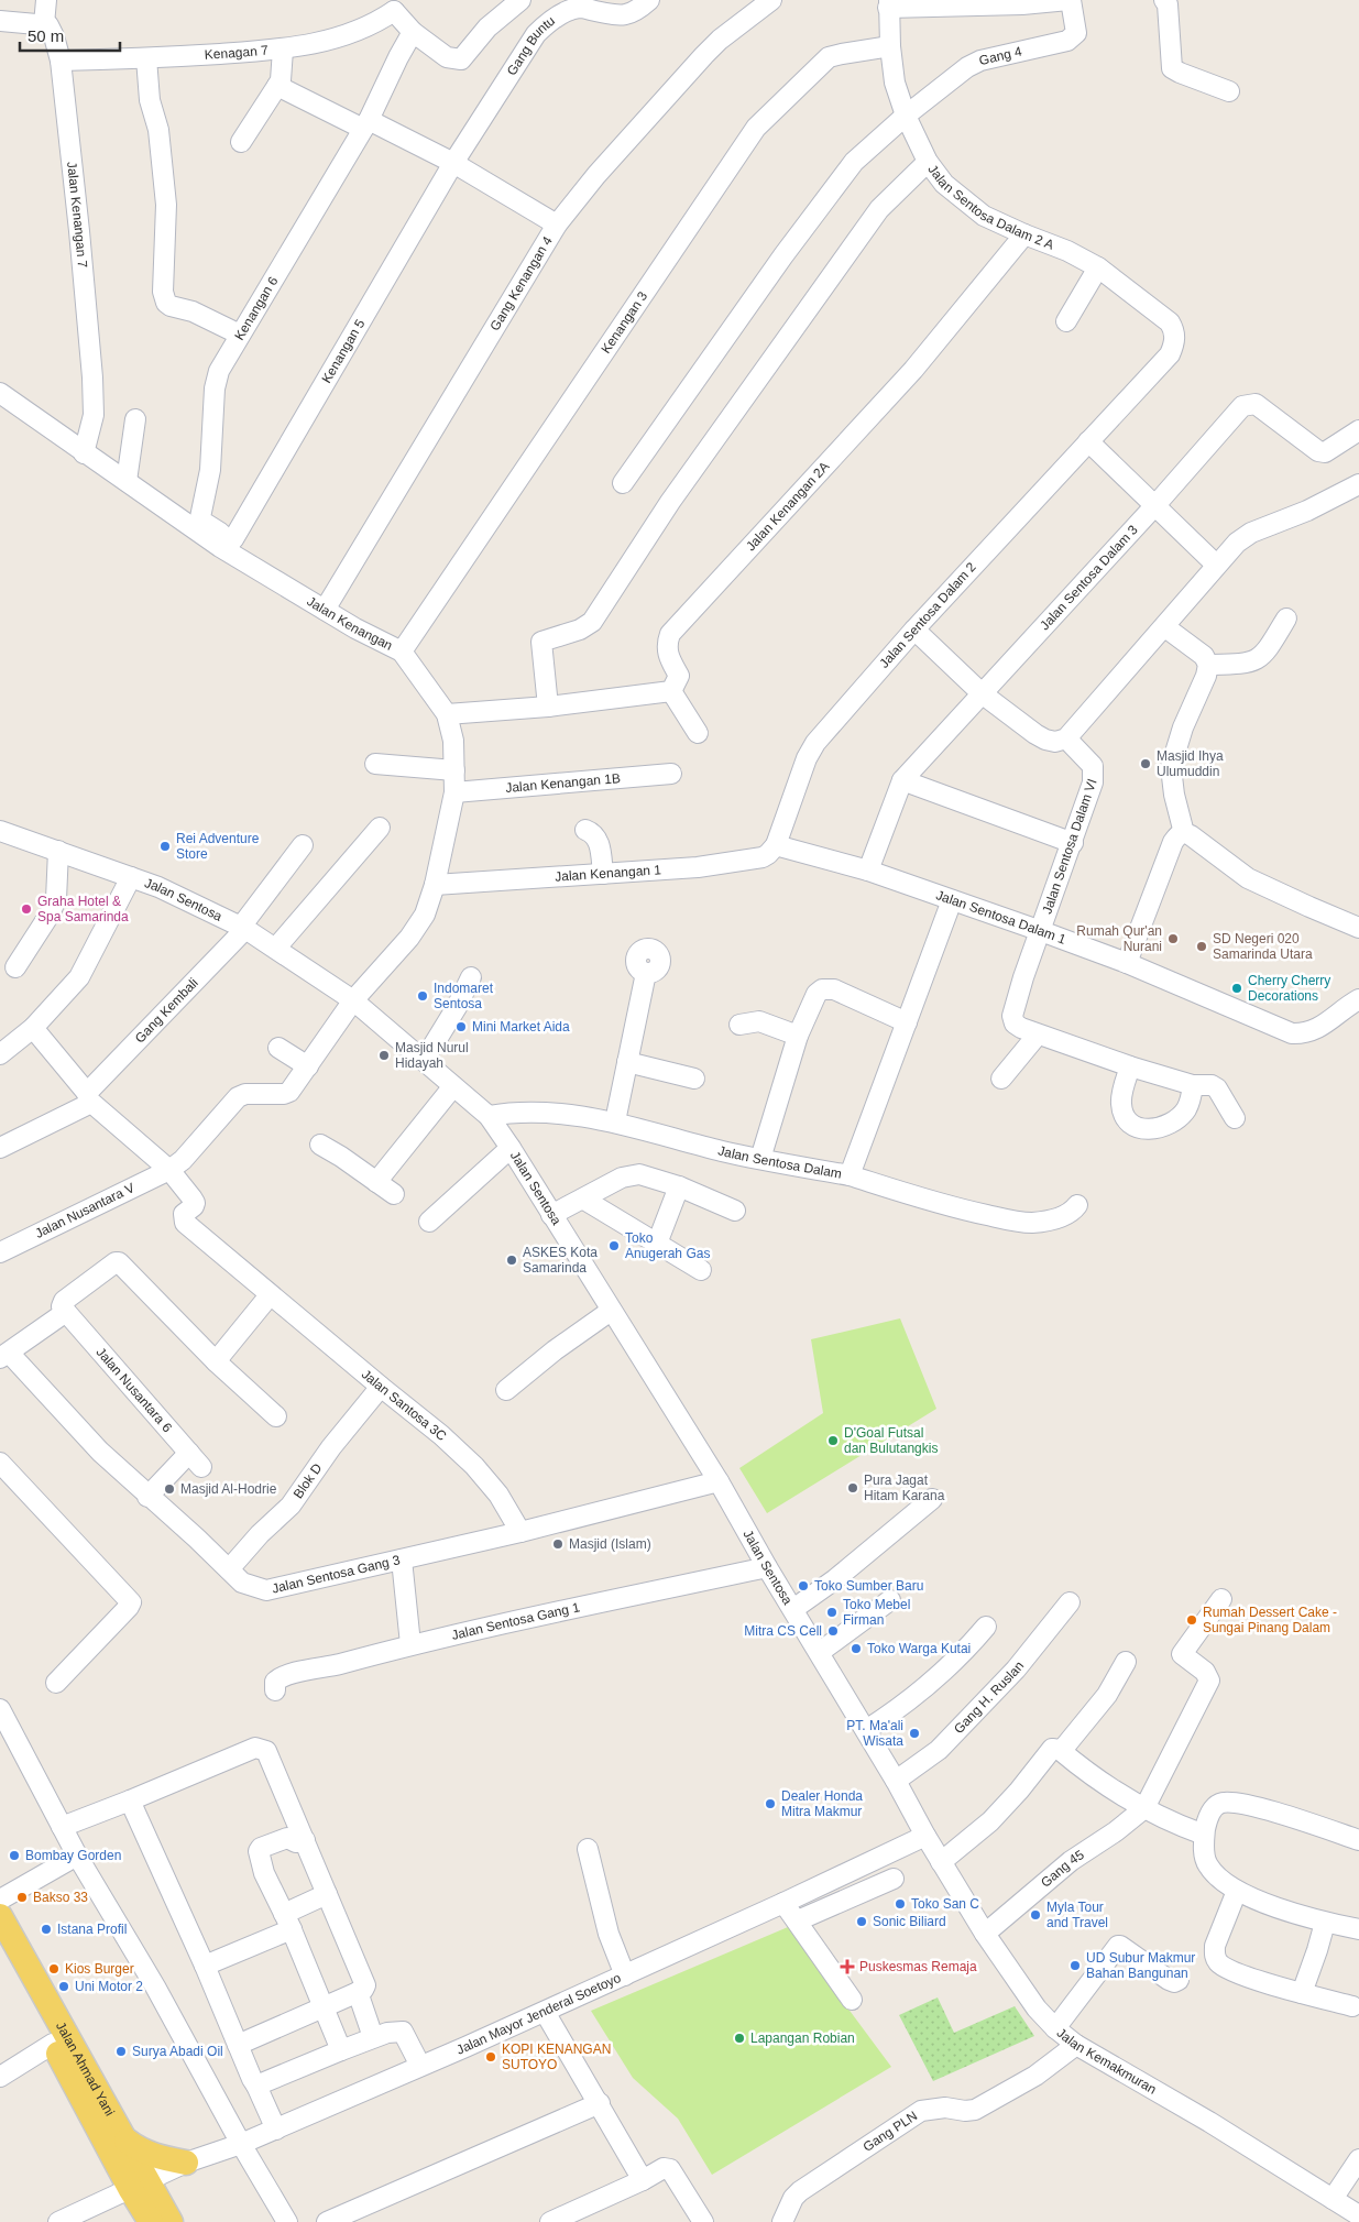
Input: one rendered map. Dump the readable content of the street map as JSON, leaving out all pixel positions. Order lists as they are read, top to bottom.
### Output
{
  "streets": {
    "main road": ["Jalan Ahmad Yani"],
    "street": [
      "Gang Buntu",
      "Kenagan 7",
      "Gang 4",
      "Jalan Sentosa Dalam 2 A",
      "Jalan Kenangan 7",
      "Gang Kenangan 4",
      "Kenangan 6",
      "Kenangan 3",
      "Kenangan 5",
      "Jalan Kenangan 2A",
      "Jalan Sentosa Dalam 3",
      "Jalan Sentosa Dalam 2",
      "Jalan Kenangan",
      "Jalan Kenangan 1B",
      "Jalan Sentosa Dalam VI",
      "Jalan Kenangan 1",
      "Jalan Sentosa",
      "Jalan Sentosa Dalam 1",
      "Gang Kembali",
      "Jalan Sentosa Dalam",
      "Jalan Nusantara V",
      "Jalan Nusantara 6",
      "Jalan Santosa 3C",
      "Blok D",
      "Jalan Sentosa Gang 3",
      "Jalan Sentosa Gang 1",
      "Gang H. Ruslan",
      "Gang 45",
      "Jalan Mayor Jenderal Soetoyo",
      "Jalan Kemakmuran",
      "Gang PLN"
    ]
  },
  "crossings": [
    ["Gang Buntu", "Kenangan 5"],
    ["Kenagan 7", "Jalan Kenangan 7"],
    ["Gang 4", "Jalan Sentosa Dalam 2 A"],
    ["Jalan Sentosa Dalam 2 A", "Kenangan 3"],
    ["Jalan Sentosa Dalam 2 A", "Jalan Kenangan 2A"],
    ["Jalan Sentosa Dalam 2 A", "Jalan Sentosa Dalam 2"],
    ["Jalan Kenangan 7", "Jalan Kenangan"],
    ["Gang Kenangan 4", "Jalan Kenangan"],
    ["Kenangan 6", "Kenangan 5"],
    ["Kenangan 6", "Jalan Kenangan"],
    ["Kenangan 3", "Jalan Kenangan"],
    ["Jalan Sentosa Dalam 3", "Jalan Sentosa Dalam 1"],
    ["Jalan Sentosa Dalam 2", "Jalan Kenangan 1"],
    ["Jalan Sentosa Dalam 2", "Jalan Sentosa Dalam 1"],
    ["Jalan Kenangan", "Jalan Kenangan 1B"],
    ["Jalan Kenangan", "Jalan Kenangan 1"],
    ["Jalan Kenangan", "Jalan Sentosa"],
    ["Jalan Kenangan", "Jalan Nusantara V"],
    ["Jalan Sentosa Dalam VI", "Jalan Sentosa Dalam 1"],
    ["Jalan Kenangan 1", "Jalan Sentosa Dalam 1"],
    ["Jalan Sentosa", "Gang Kembali"],
    ["Jalan Sentosa", "Jalan Sentosa Dalam"],
    ["Jalan Sentosa", "Jalan Sentosa Gang 3"],
    ["Jalan Sentosa", "Jalan Sentosa Gang 1"],
    ["Jalan Sentosa", "Gang H. Ruslan"],
    ["Jalan Sentosa", "Jalan Mayor Jenderal Soetoyo"],
    ["Jalan Sentosa", "Jalan Kemakmuran"],
    ["Jalan Sentosa Dalam 1", "Jalan Sentosa Dalam"],
    ["Jalan Nusantara V", "Jalan Santosa 3C"],
    ["Jalan Nusantara 6", "Jalan Sentosa Gang 3"],
    ["Jalan Santosa 3C", "Blok D"],
    ["Jalan Santosa 3C", "Jalan Sentosa Gang 3"],
    ["Blok D", "Jalan Sentosa Gang 3"],
    ["Gang 45", "Jalan Kemakmuran"],
    ["Jalan Mayor Jenderal Soetoyo", "Jalan Kemakmuran"],
    ["Jalan Mayor Jenderal Soetoyo", "Jalan Ahmad Yani"],
    ["Jalan Kemakmuran", "Gang PLN"]
  ],
  "places": {
    "other": [
      "Masjid Ihya Ulumuddin",
      "Rei Adventure Store",
      "Graha Hotel & Spa Samarinda",
      "Rumah Qur'an Nurani",
      "SD Negeri 020 Samarinda Utara",
      "Cherry Cherry Decorations",
      "Indomaret Sentosa",
      "Mini Market Aida",
      "Masjid Nurul Hidayah",
      "Toko Anugerah Gas",
      "ASKES Kota Samarinda",
      "D'Goal Futsal dan Bulutangkis",
      "Pura Jagat Hitam Karana",
      "Masjid Al-Hodrie",
      "Masjid (Islam)",
      "Toko Sumber Baru",
      "Toko Mebel Firman",
      "Rumah Dessert Cake - Sungai Pinang Dalam",
      "Mitra CS Cell",
      "Toko Warga Kutai",
      "PT. Ma'ali Wisata",
      "Dealer Honda Mitra Makmur",
      "Bombay Gorden",
      "Bakso 33",
      "Toko San C",
      "Myla Tour and Travel",
      "Sonic Biliard",
      "Istana Profil",
      "UD Subur Makmur Bahan Bangunan",
      "Kios Burger",
      "Uni Motor 2",
      "Lapangan Robian",
      "Surya Abadi Oil",
      "KOPI KENANGAN SUTOYO"
    ],
    "health": ["Puskesmas Remaja"]
  },
  "scale_bar": "50 m"
}
